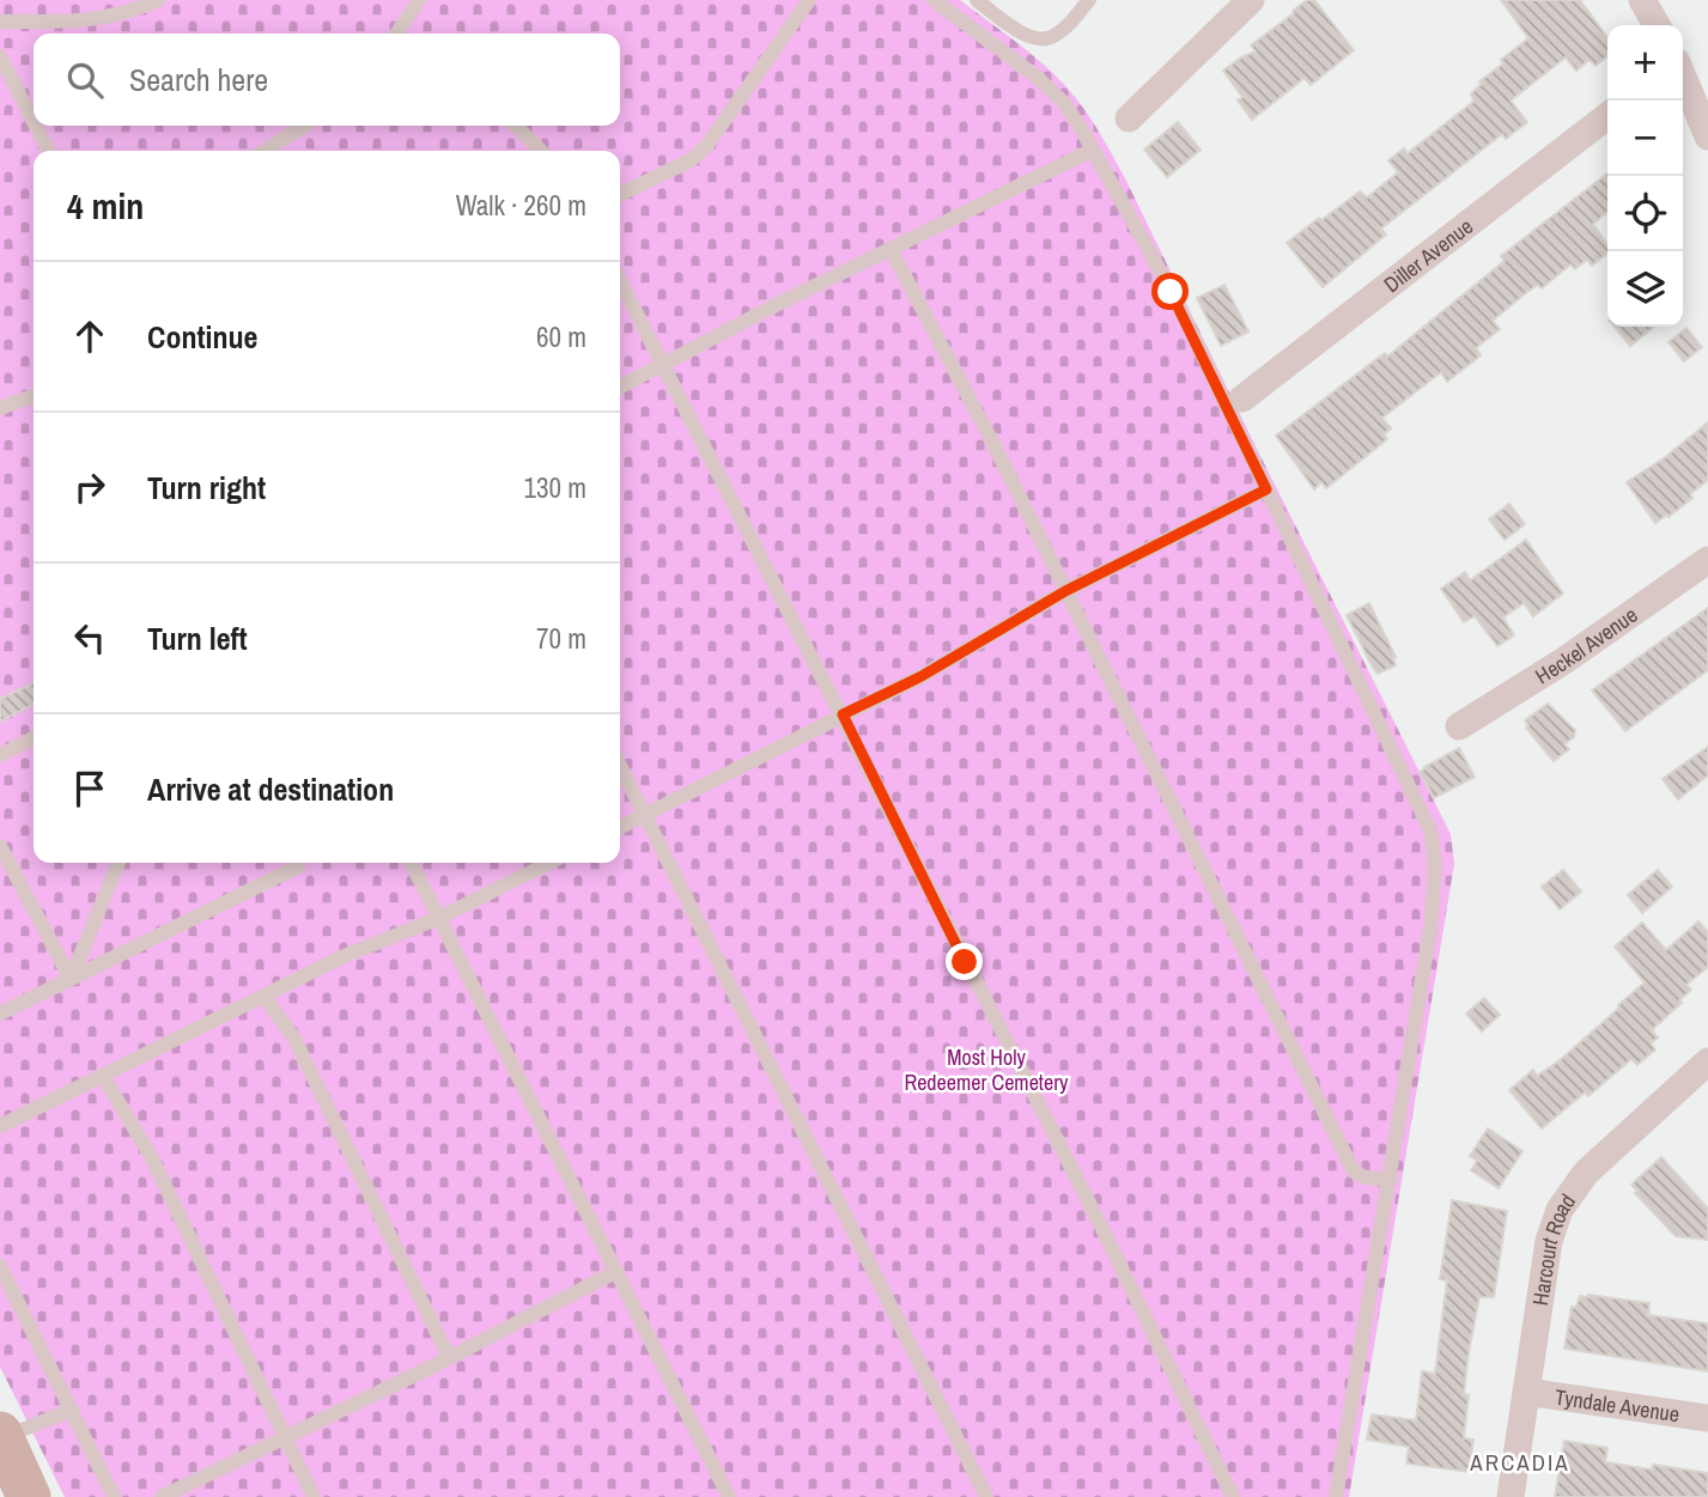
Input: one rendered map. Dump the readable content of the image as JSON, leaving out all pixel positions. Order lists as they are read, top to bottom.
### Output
{
  "streets": {
    "street": [
      "Diller Avenue",
      "Heckel Avenue",
      "Harcourt Road",
      "Tyndale Avenue"
    ]
  },
  "crossings": [
    ["Harcourt Road", "Tyndale Avenue"]
  ],
  "districts": ["ARCADIA"],
  "parks": ["Most Holy Redeemer Cemetery"],
  "page": {
    "map_buttons": ["+", "−"],
    "search": "Search here",
    "heading": ["4 min", "Walk · 260 m"],
    "list": [
      ["Continue", "60 m"],
      ["Turn right", "130 m"],
      ["Turn left", "70 m"],
      "Arrive at destination"
    ]
  }
}
